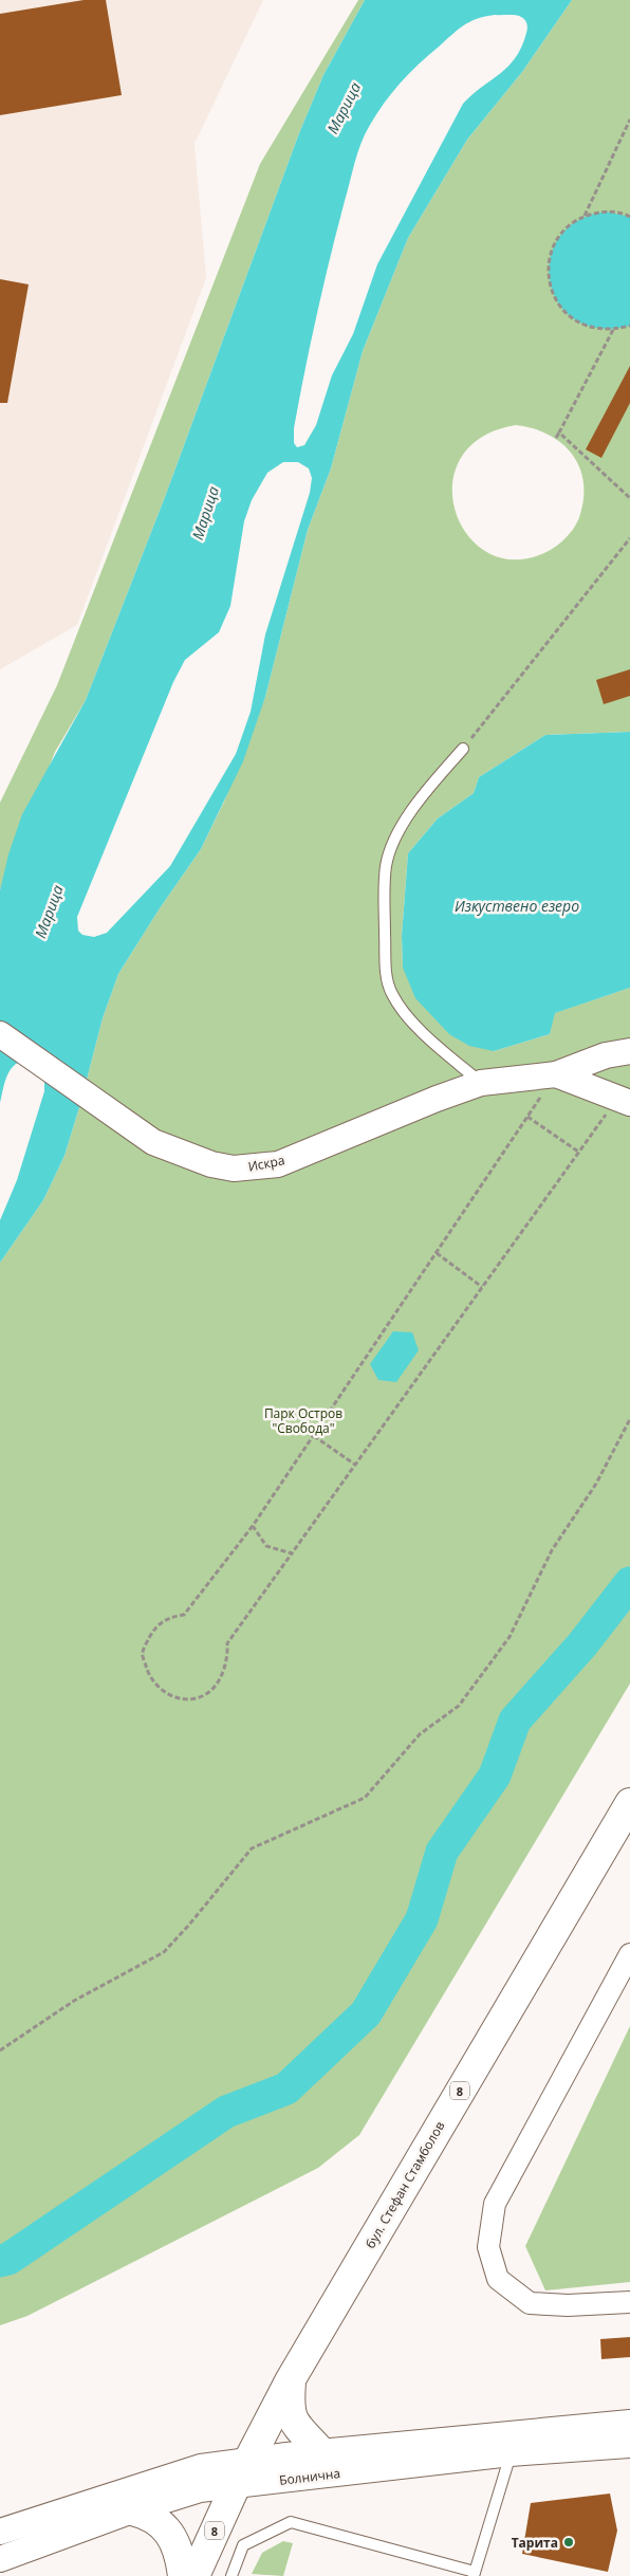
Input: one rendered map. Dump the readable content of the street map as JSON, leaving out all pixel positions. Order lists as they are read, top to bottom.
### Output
{
  "streets": {
    "main road": ["8", "бул. Стефан Стамболов"],
    "street": ["Искра", "Болнична"]
  },
  "crossings": [
    ["бул. Стефан Стамболов", "Болнична"]
  ],
  "water": ["Марица", "Изкуствено езеро"],
  "parks": ["Парк Остров \"Свобода\""],
  "places": ["Тарита"]
}
